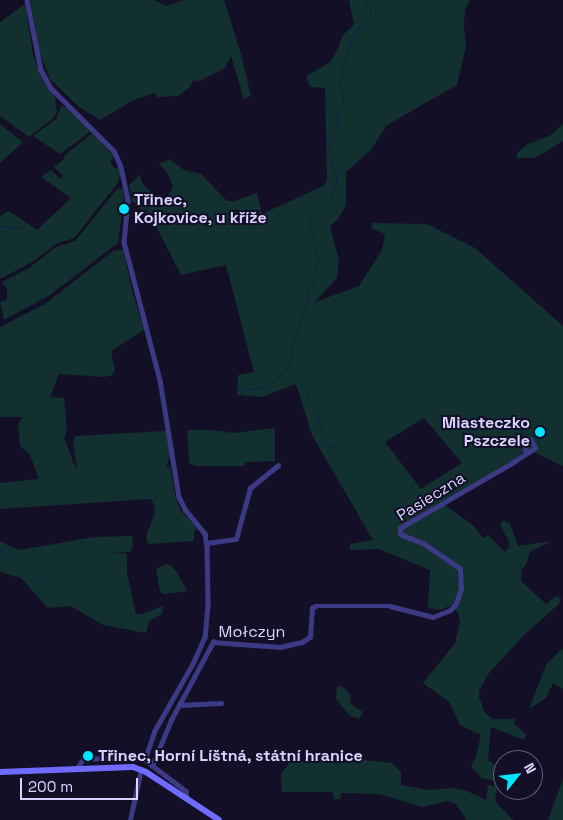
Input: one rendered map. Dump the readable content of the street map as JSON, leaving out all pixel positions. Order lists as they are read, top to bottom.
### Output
{
  "streets": {
    "street": ["Pasieczna", "Mołczyn"]
  },
  "crossings": [
    ["Pasieczna", "Mołczyn"]
  ],
  "places": ["Třinec, Kojkovice, u kříže", "Miasteczko Pszczele", "Třinec, Horní Líštná, státní hranice"],
  "scale_bar": "200 m",
  "north": "top right"
}
